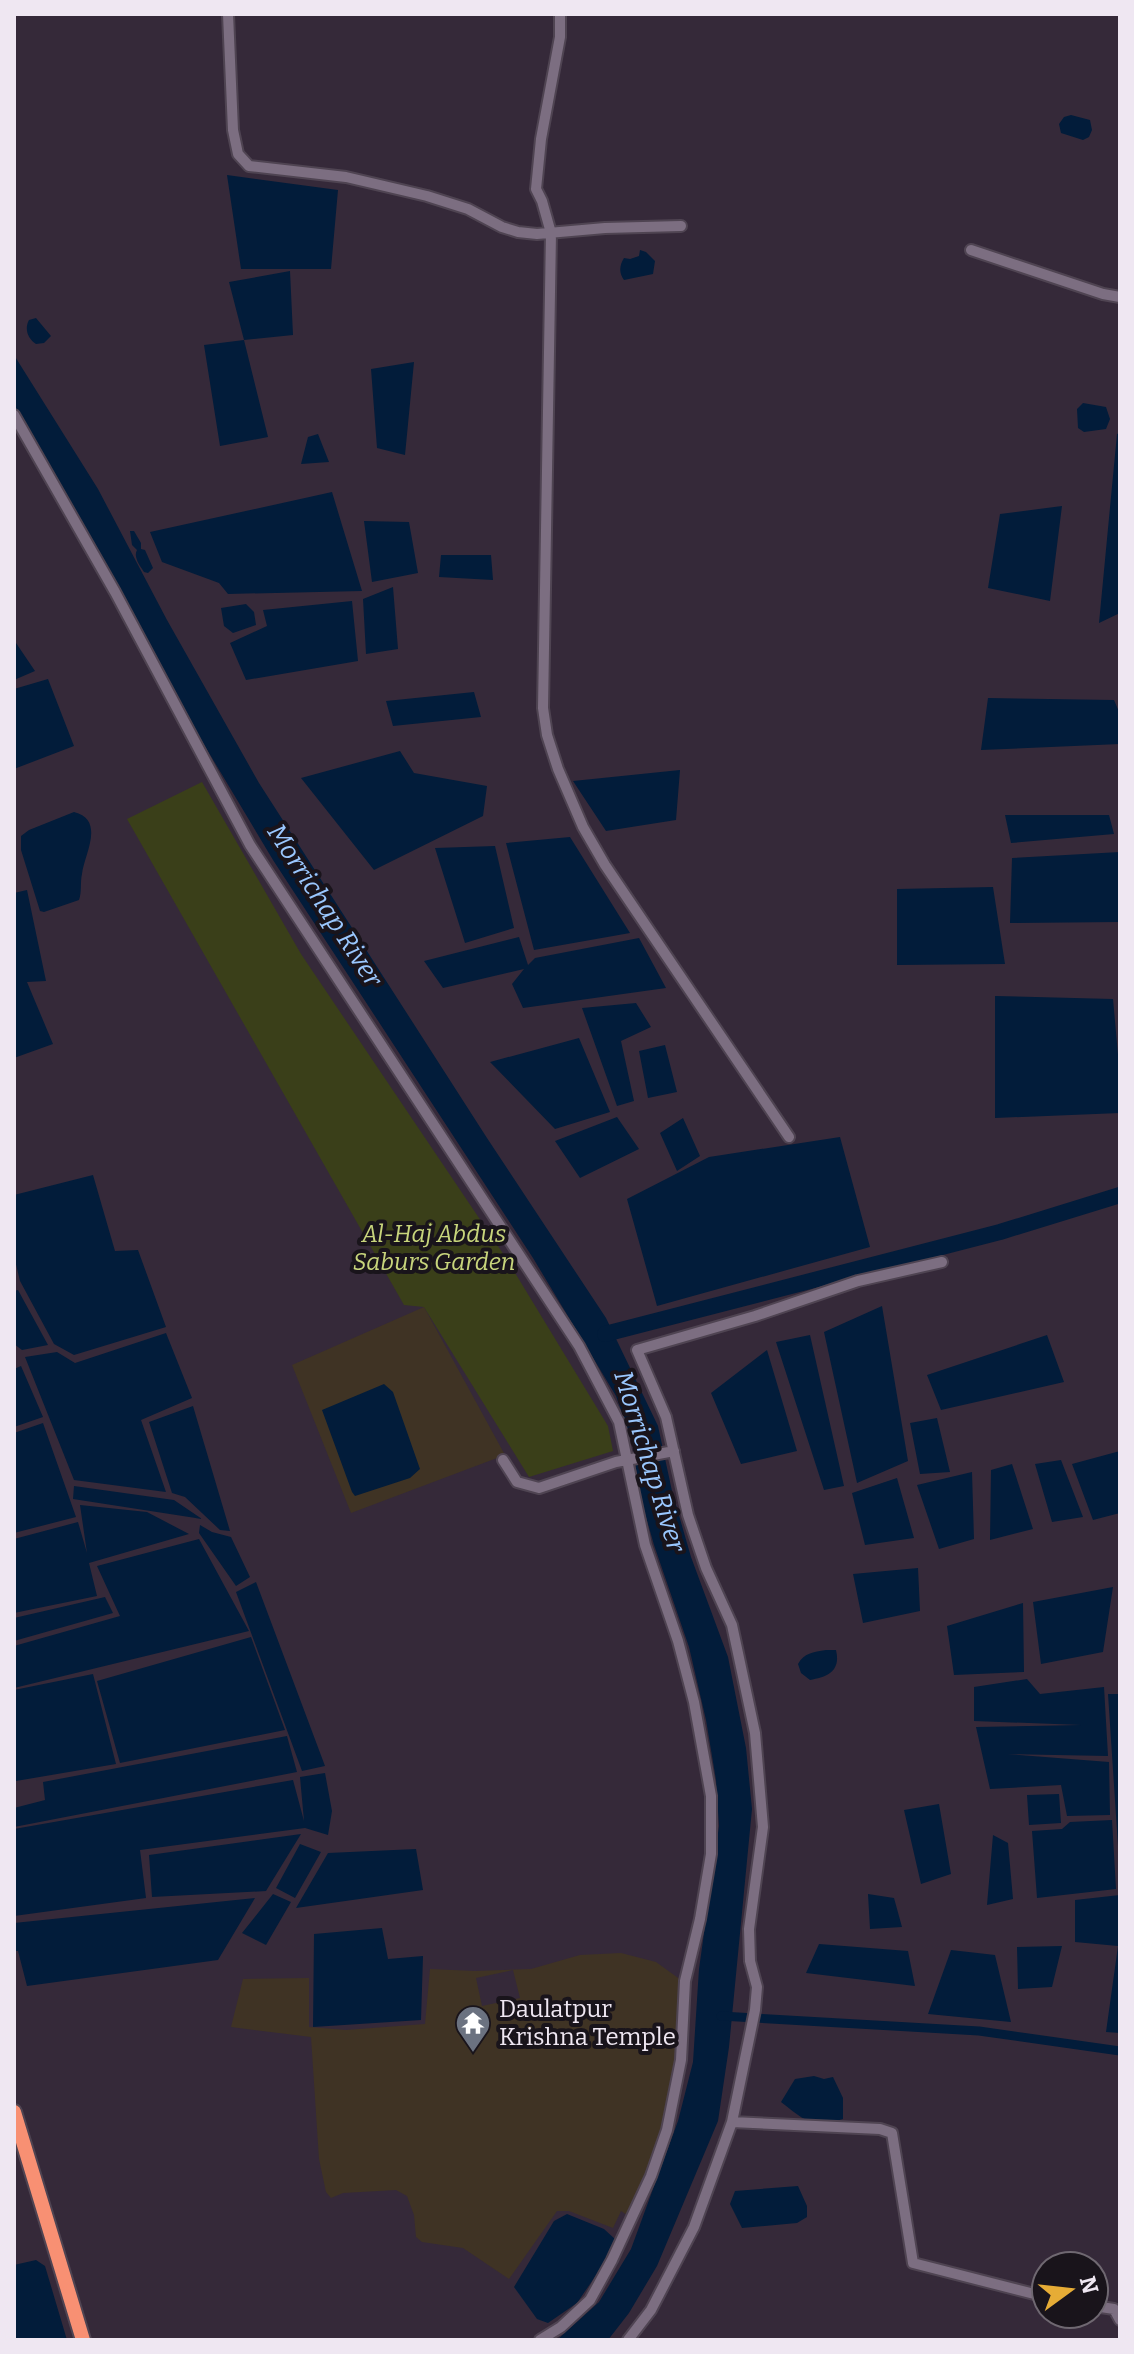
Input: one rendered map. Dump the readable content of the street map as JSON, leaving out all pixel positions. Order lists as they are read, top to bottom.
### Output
{
  "water": ["Morrichap River"],
  "parks": ["Al-Haj Abdus Saburs Garden"],
  "places": {
    "temple": ["Daulatpur Krishna Temple"]
  },
  "north": "right"
}
